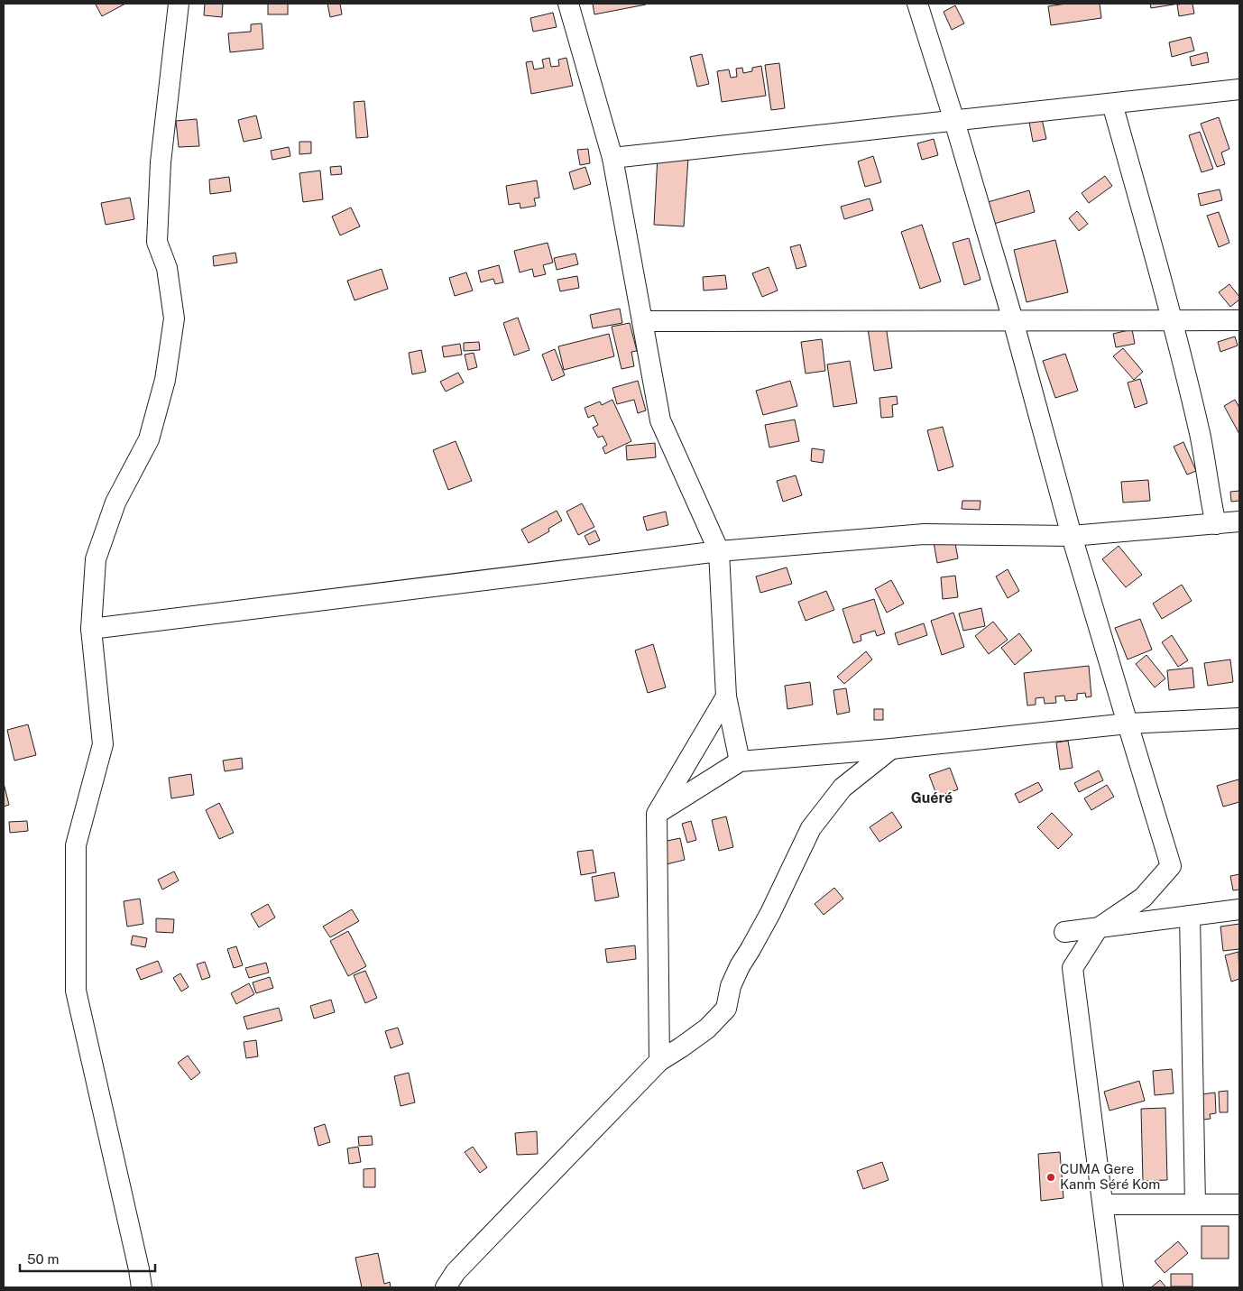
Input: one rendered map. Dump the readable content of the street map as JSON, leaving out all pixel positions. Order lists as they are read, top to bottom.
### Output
{
  "districts": ["Guéré"],
  "places": ["CUMA Gere Kanm Séré Kom"],
  "scale_bar": "50 m"
}
